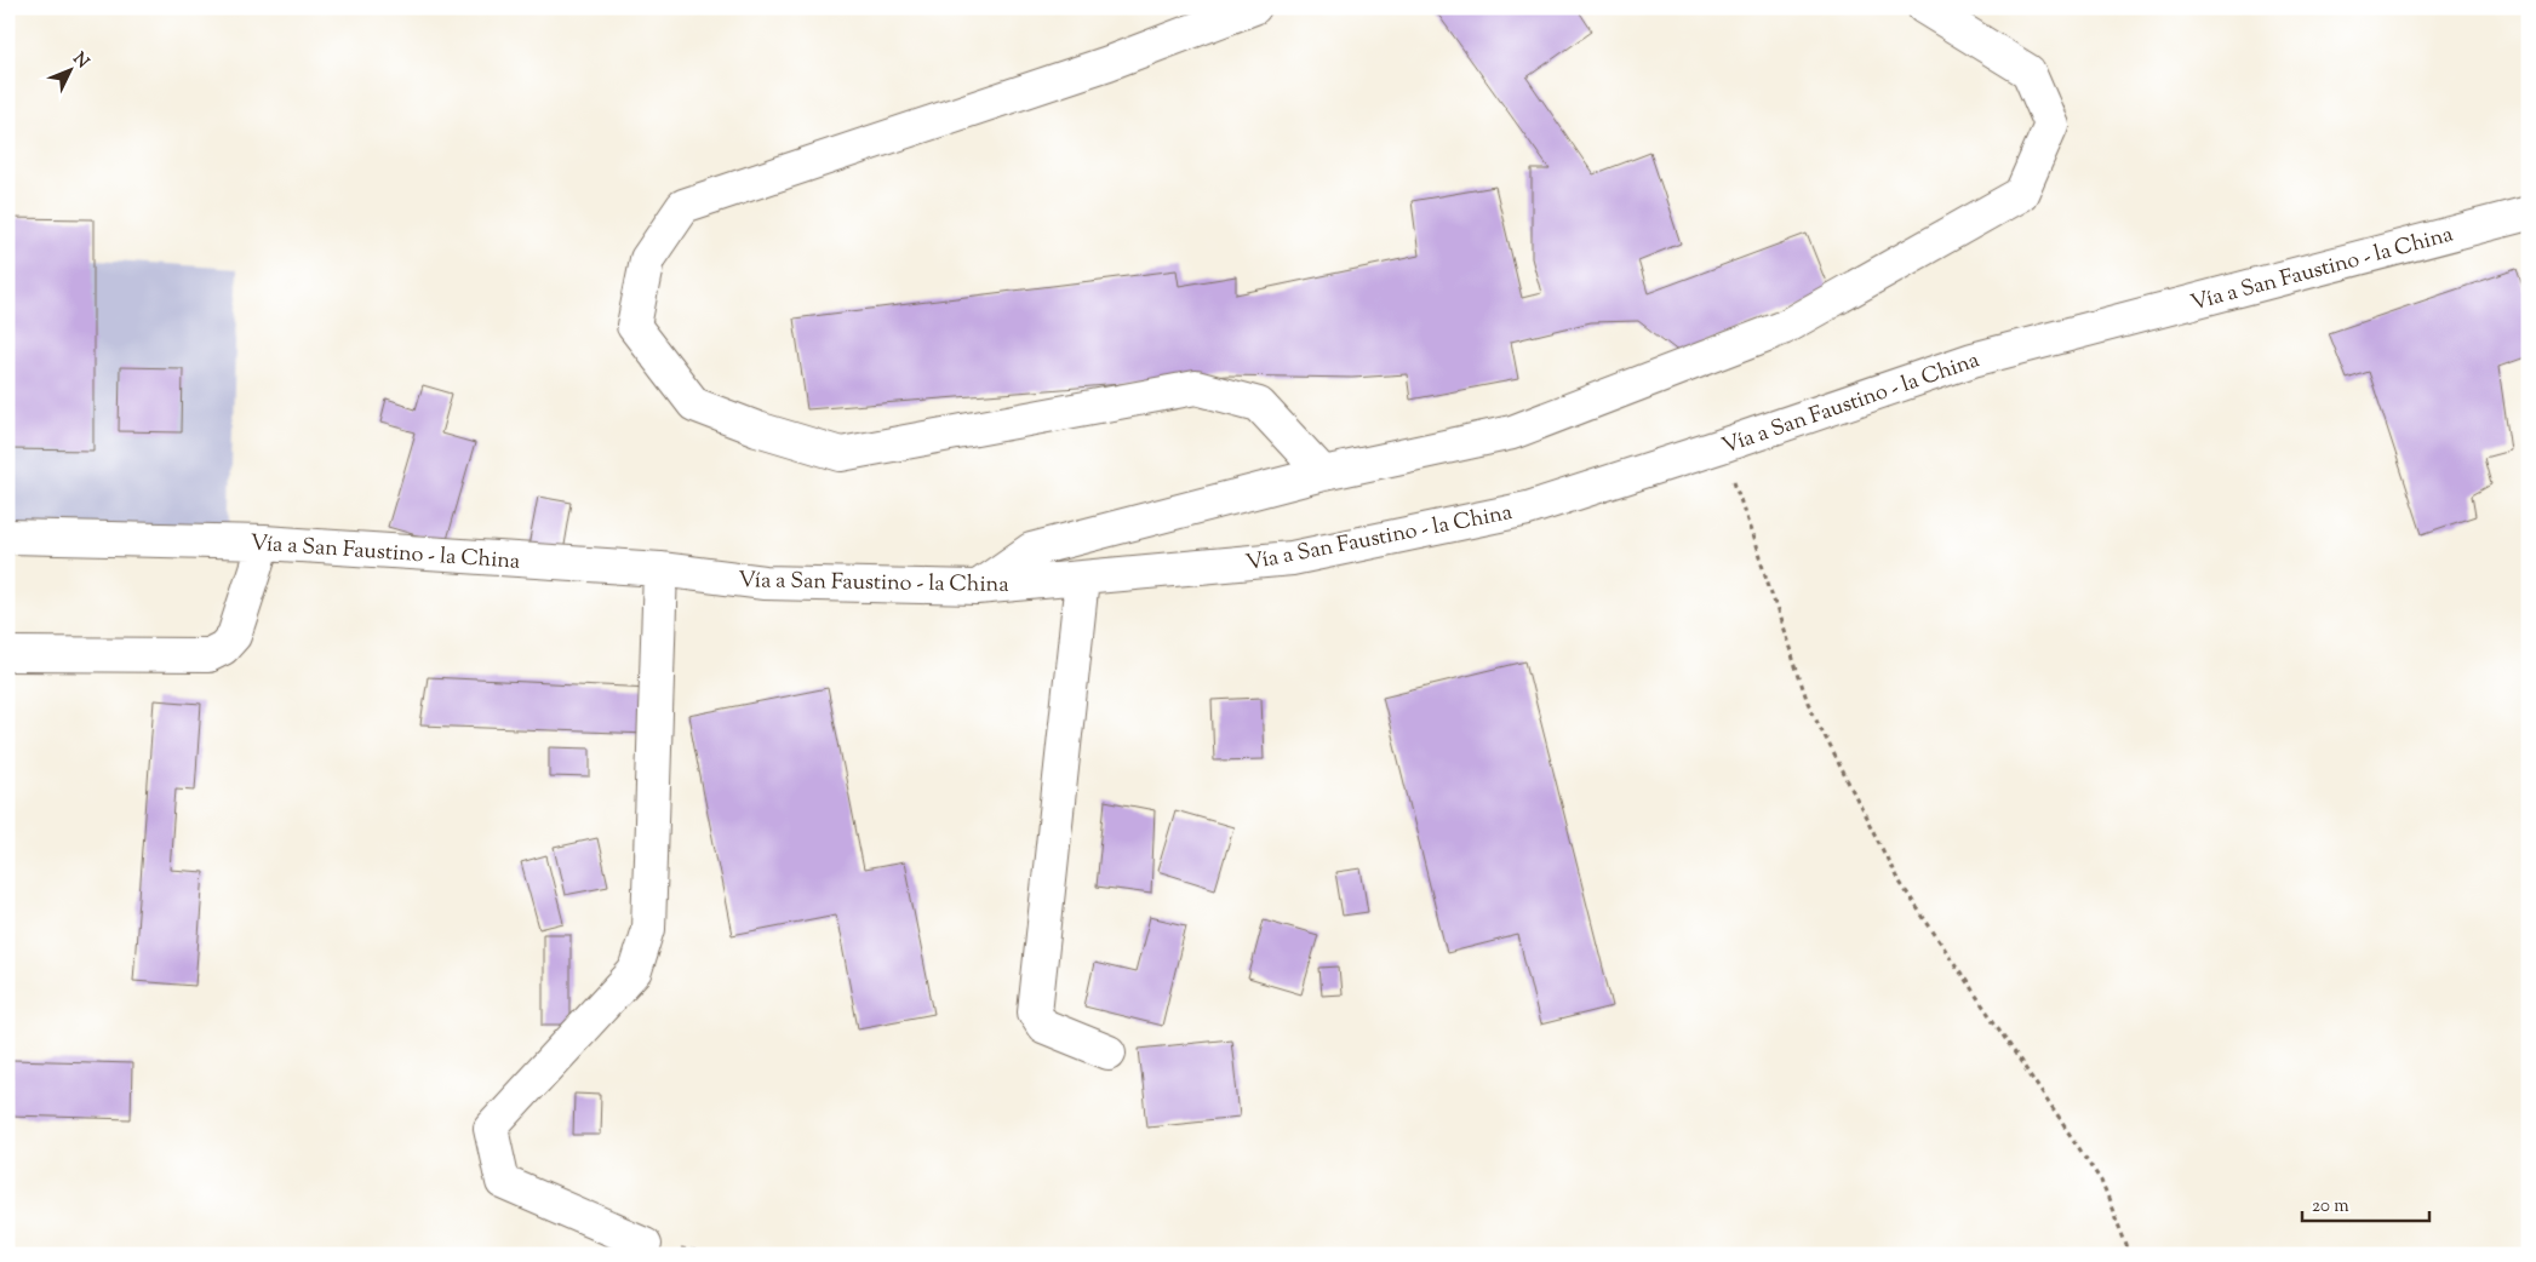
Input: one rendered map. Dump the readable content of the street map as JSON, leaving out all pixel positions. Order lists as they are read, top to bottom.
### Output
{
  "streets": {
    "street": ["Vía a San Faustino - la China"]
  },
  "scale_bar": "20 m",
  "north": "top right"
}
